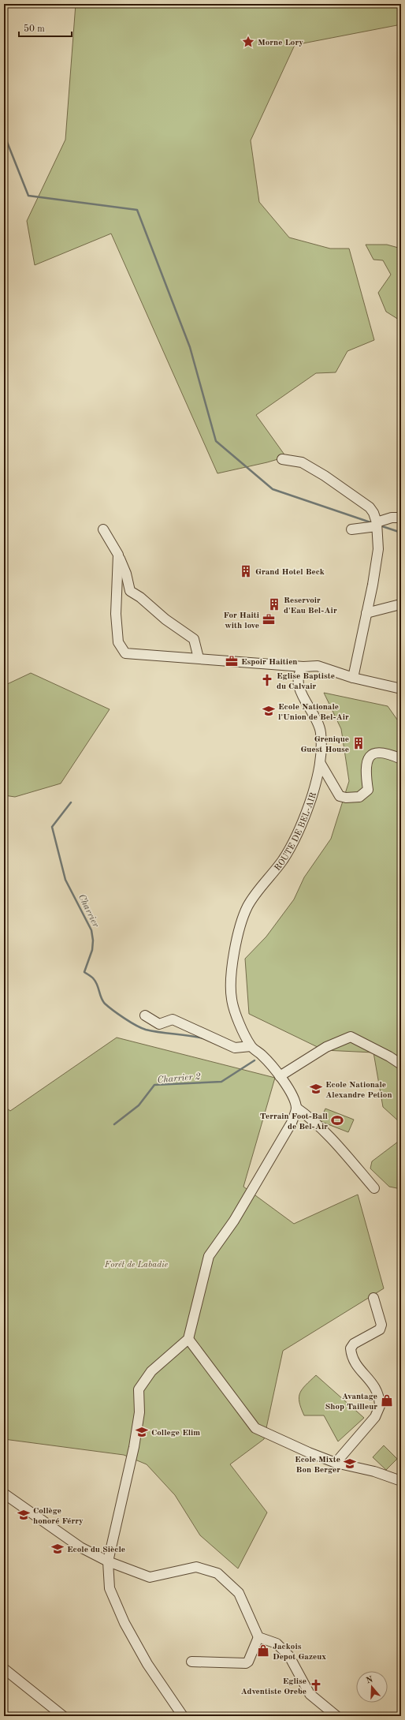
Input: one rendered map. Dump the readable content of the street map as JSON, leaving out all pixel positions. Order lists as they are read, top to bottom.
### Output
{
  "streets": {
    "street": ["ROUTE DE BEL-AIR"]
  },
  "water": ["Charrier", "Charrier 2"],
  "parks": ["Forêt de Labadie"],
  "places": {
    "place": ["Morne Lory"],
    "building": ["Grand Hotel Beck", "Reservoir d'Eau Bel-Air", "Grenique Guest House"],
    "office": ["For Haiti with love", "Espoir Haitien"],
    "church": ["Eglise Baptiste du Calvair", "Eglise Adventiste Orebe"],
    "school or university": [
      "Ecole Nationale l'Union de Bel-Air",
      "Ecole Nationale Alexandre Petion",
      "College Elim",
      "Ecole Mixte Bon Berger",
      "Collège honoré Férry",
      "Ecole du Siècle"
    ],
    "sports": ["Terrain Foot-Ball de Bel-Air"],
    "shop": ["Avantage Shop Tailleur", "Jackois Depot Gazeux"]
  },
  "scale_bar": "50 m",
  "north": "top"
}
